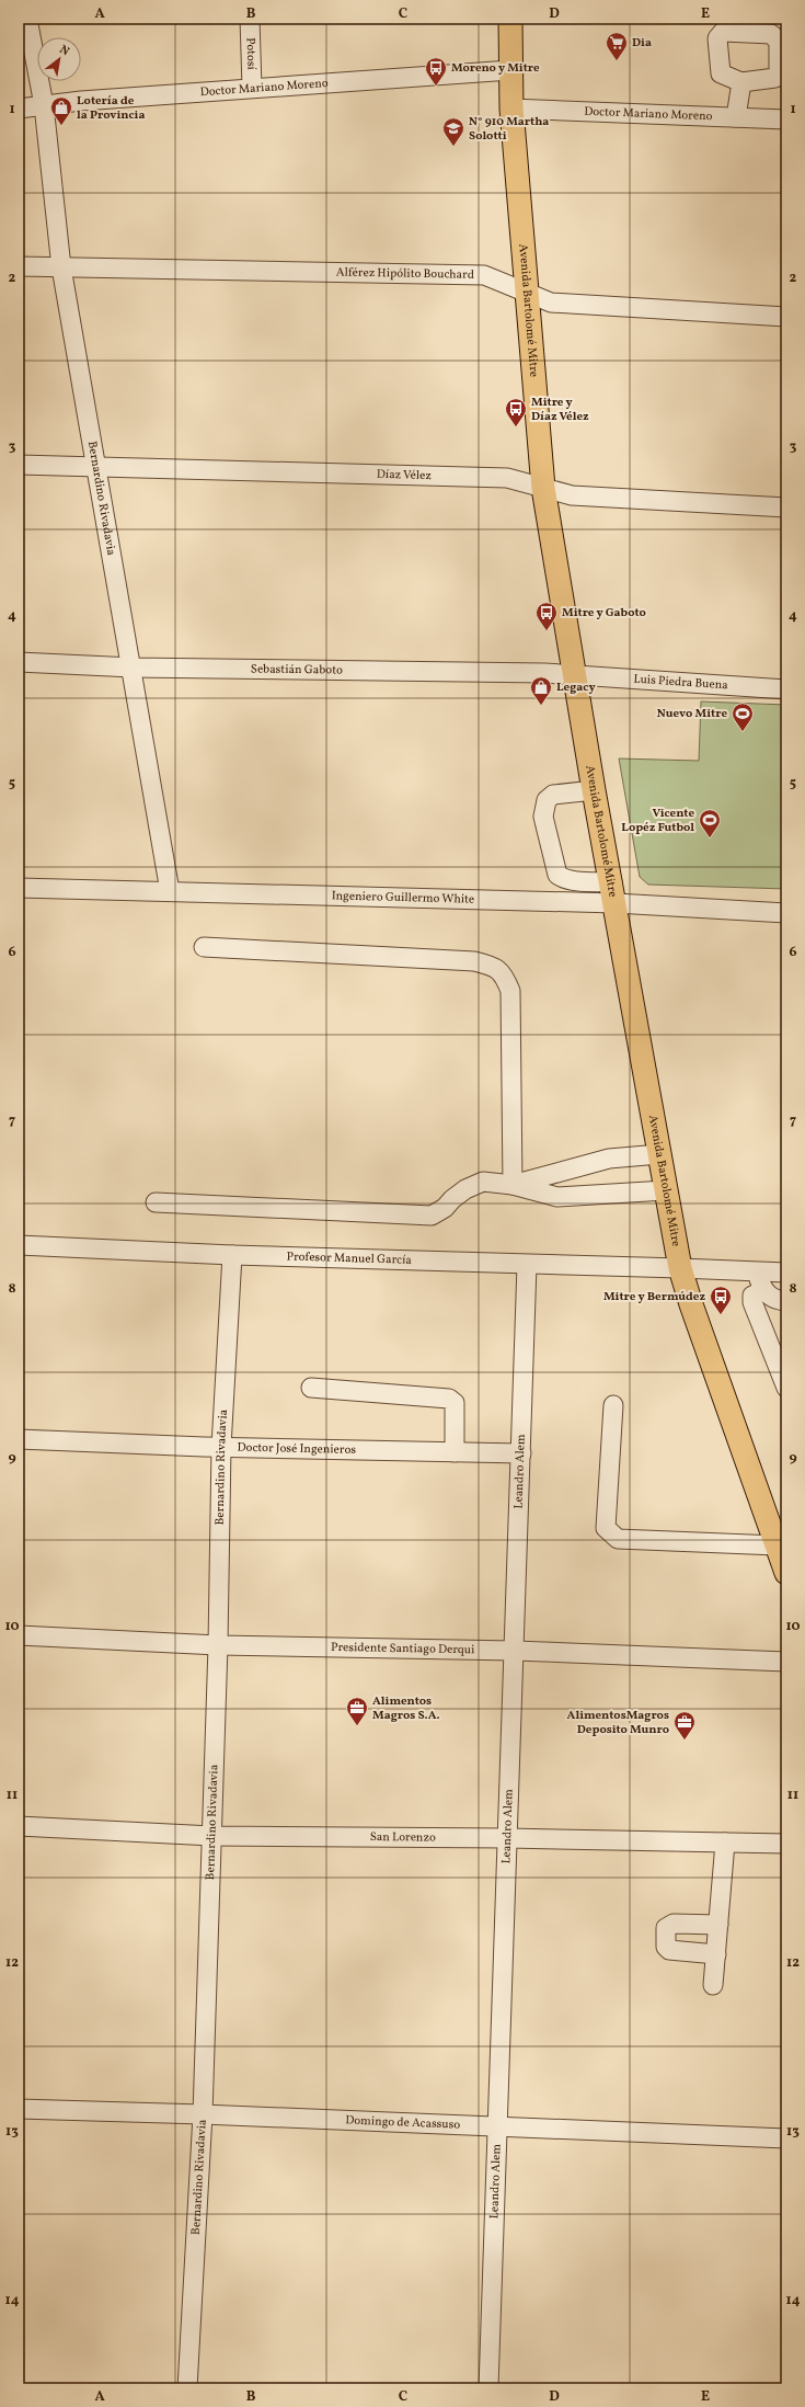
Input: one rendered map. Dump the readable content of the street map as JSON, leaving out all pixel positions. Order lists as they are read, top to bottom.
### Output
{
  "streets": {
    "main road": ["Avenida Bartolomé Mitre"],
    "street": [
      "Potosí",
      "Doctor Mariano Moreno",
      "Alférez Hipólito Bouchard",
      "Díaz Vélez",
      "Bernardino Rivadavia",
      "Sebastián Gaboto",
      "Luis Piedra Buena",
      "Ingeniero Guillermo White",
      "Profesor Manuel García",
      "Doctor José Ingenieros",
      "Leandro Alem",
      "Presidente Santiago Derqui",
      "San Lorenzo",
      "Domingo de Acassuso"
    ]
  },
  "crossings": [
    ["Potosí", "Doctor Mariano Moreno"],
    ["Doctor Mariano Moreno", "Avenida Bartolomé Mitre"],
    ["Doctor Mariano Moreno", "Bernardino Rivadavia"],
    ["Alférez Hipólito Bouchard", "Avenida Bartolomé Mitre"],
    ["Alférez Hipólito Bouchard", "Bernardino Rivadavia"],
    ["Avenida Bartolomé Mitre", "Díaz Vélez"],
    ["Avenida Bartolomé Mitre", "Sebastián Gaboto"],
    ["Avenida Bartolomé Mitre", "Luis Piedra Buena"],
    ["Avenida Bartolomé Mitre", "Ingeniero Guillermo White"],
    ["Avenida Bartolomé Mitre", "Profesor Manuel García"],
    ["Díaz Vélez", "Bernardino Rivadavia"],
    ["Bernardino Rivadavia", "Sebastián Gaboto"],
    ["Bernardino Rivadavia", "Ingeniero Guillermo White"],
    ["Bernardino Rivadavia", "Profesor Manuel García"],
    ["Bernardino Rivadavia", "Doctor José Ingenieros"],
    ["Bernardino Rivadavia", "Presidente Santiago Derqui"],
    ["Bernardino Rivadavia", "San Lorenzo"],
    ["Bernardino Rivadavia", "Domingo de Acassuso"],
    ["Sebastián Gaboto", "Luis Piedra Buena"],
    ["Profesor Manuel García", "Leandro Alem"],
    ["Doctor José Ingenieros", "Leandro Alem"],
    ["Leandro Alem", "Presidente Santiago Derqui"],
    ["Leandro Alem", "San Lorenzo"],
    ["Leandro Alem", "Domingo de Acassuso"]
  ],
  "places": {
    "supermarket": ["Dia"],
    "bus stop": [
      "Moreno y Mitre",
      "Mitre y Díaz Vélez",
      "Mitre y Gaboto",
      "Mitre y Bermúdez"
    ],
    "shop": ["Lotería de la Provincia", "Legacy"],
    "school or university": ["N° 910 Martha Solotti"],
    "sports": ["Nuevo Mitre", "Vicente Lopéz Futbol"],
    "office": ["Alimentos Magros S.A.", "AlimentosMagros Deposito Munro"]
  },
  "north": "top right",
  "grid": {
    "columns": [
      "A",
      "B",
      "C",
      "D",
      "E"
    ],
    "rows": [
      "1",
      "2",
      "3",
      "4",
      "5",
      "6",
      "7",
      "8",
      "9",
      "10",
      "11",
      "12",
      "13",
      "14"
    ]
  }
}
